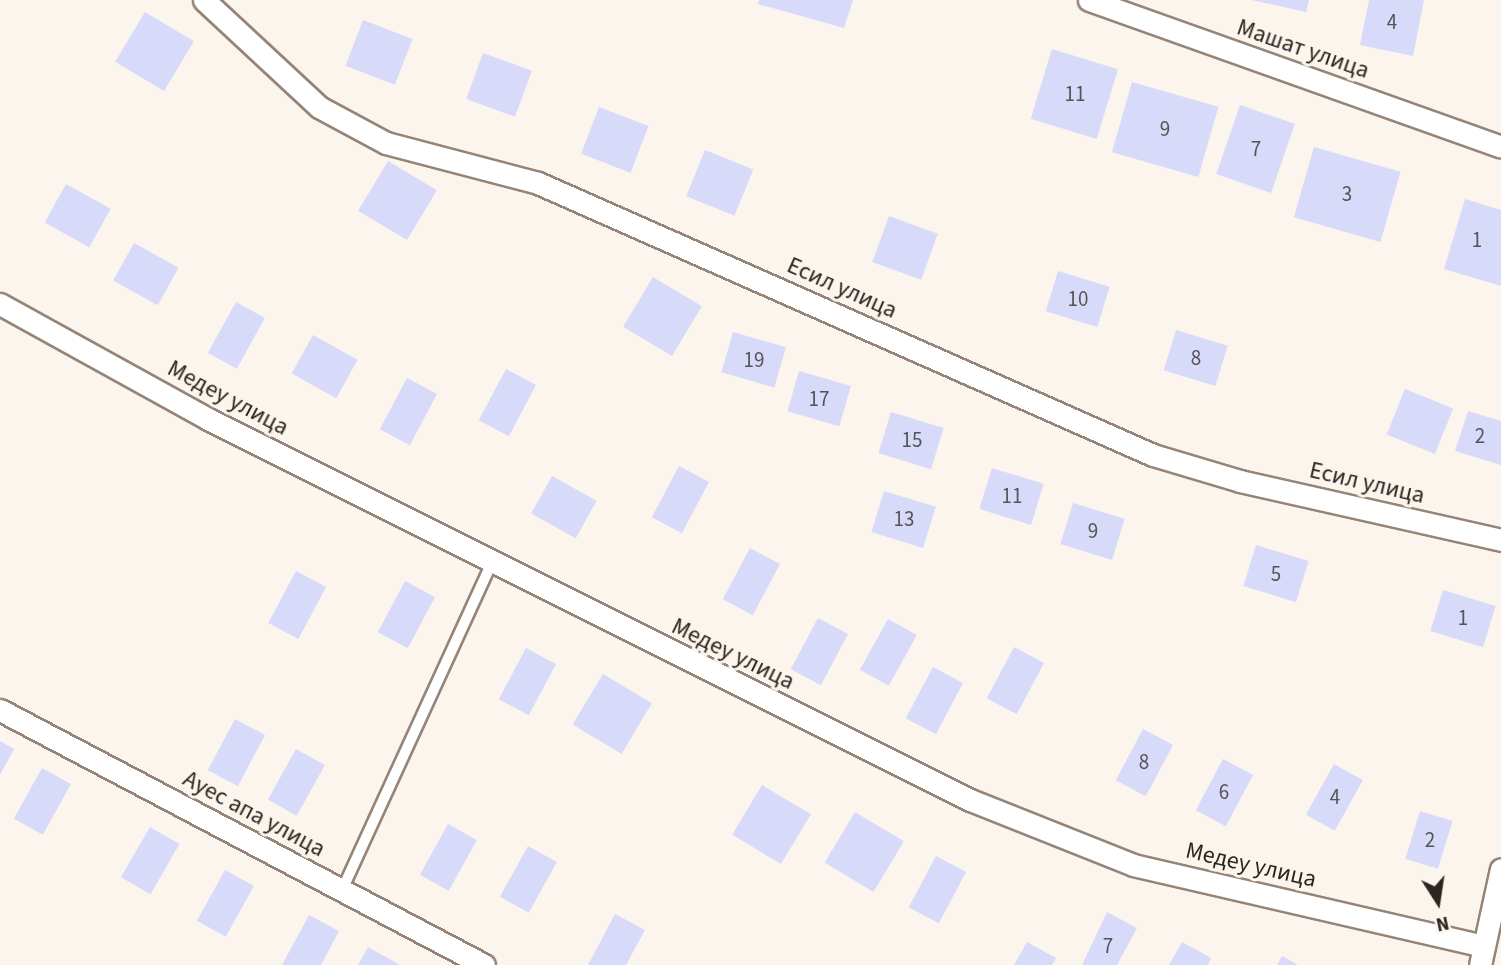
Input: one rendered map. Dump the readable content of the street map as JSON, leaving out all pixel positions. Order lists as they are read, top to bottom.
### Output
{
  "streets": {
    "street": [
      "Машат улица",
      "Есил улица",
      "Медеу улица",
      "Ауес апа улица"
    ]
  },
  "house_numbers": [
    "4",
    "11",
    "9",
    "7",
    "3",
    "1",
    "10",
    "8",
    "19",
    "17",
    "2",
    "15",
    "11",
    "13",
    "9",
    "5",
    "1",
    "8",
    "6",
    "4",
    "2",
    "7"
  ],
  "north": "bottom"
}
